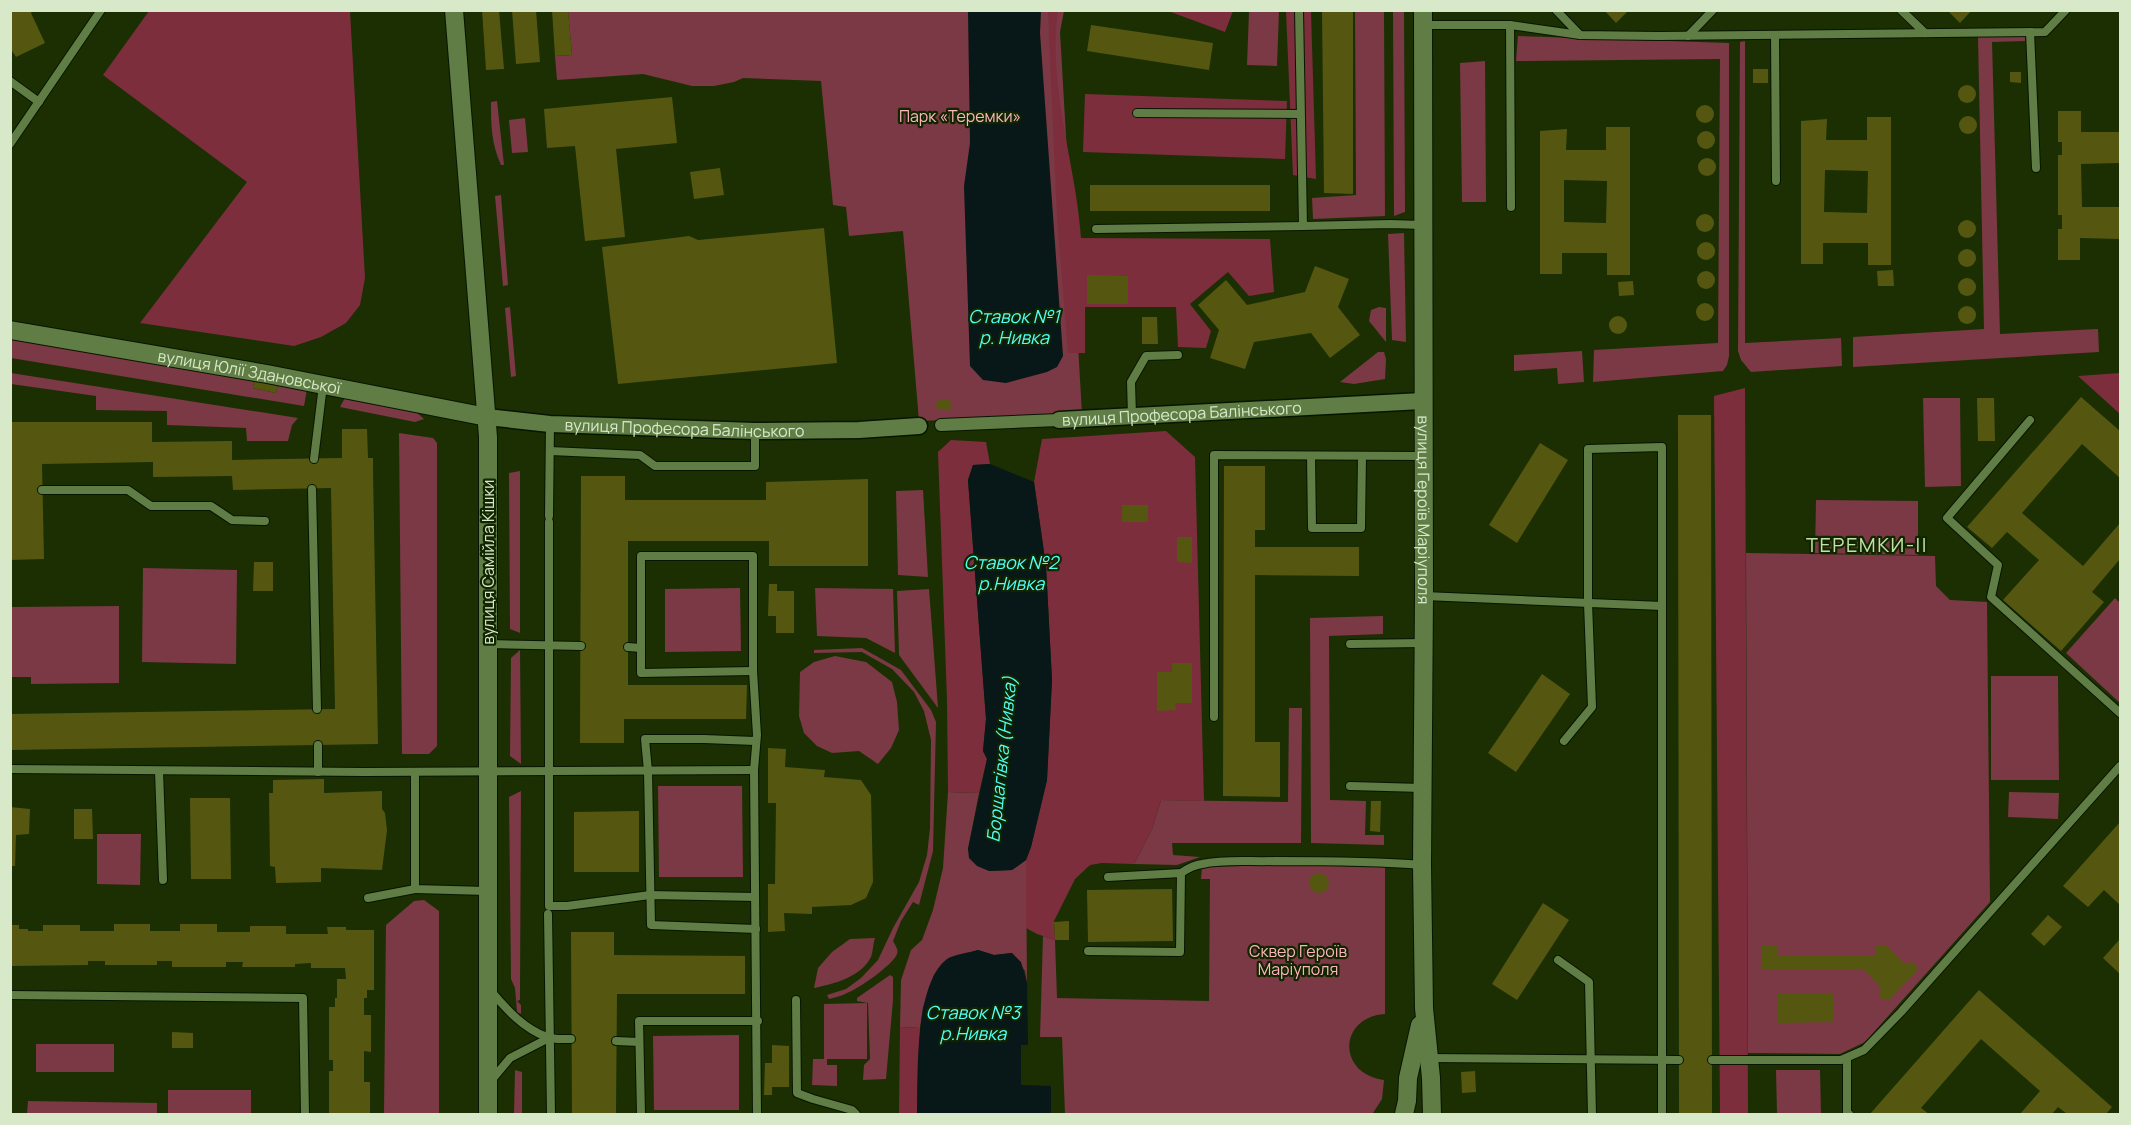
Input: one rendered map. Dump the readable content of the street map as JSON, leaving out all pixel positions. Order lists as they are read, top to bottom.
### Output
{
  "streets": {
    "street": [
      "вулиця Юлії Здановської",
      "вулиця Професора Балінського",
      "вулиця Героїв Маріуполя",
      "вулиця Самійла Кішки"
    ]
  },
  "crossings": [
    ["вулиця Юлії Здановської", "вулиця Професора Балінського"],
    ["вулиця Юлії Здановської", "вулиця Самійла Кішки"],
    ["вулиця Професора Балінського", "вулиця Героїв Маріуполя"],
    ["вулиця Професора Балінського", "вулиця Самійла Кішки"]
  ],
  "districts": ["ТЕРЕМКИ-ІІ"],
  "water": [
    "Ставок №1 р. Нивка",
    "Ставок №2 р.Нивка",
    "Борщагівка (Нивка)",
    "Ставок №3 р.Нивка"
  ],
  "parks": ["Парк «Теремки»", "Сквер Героїв Маріуполя"]
}
